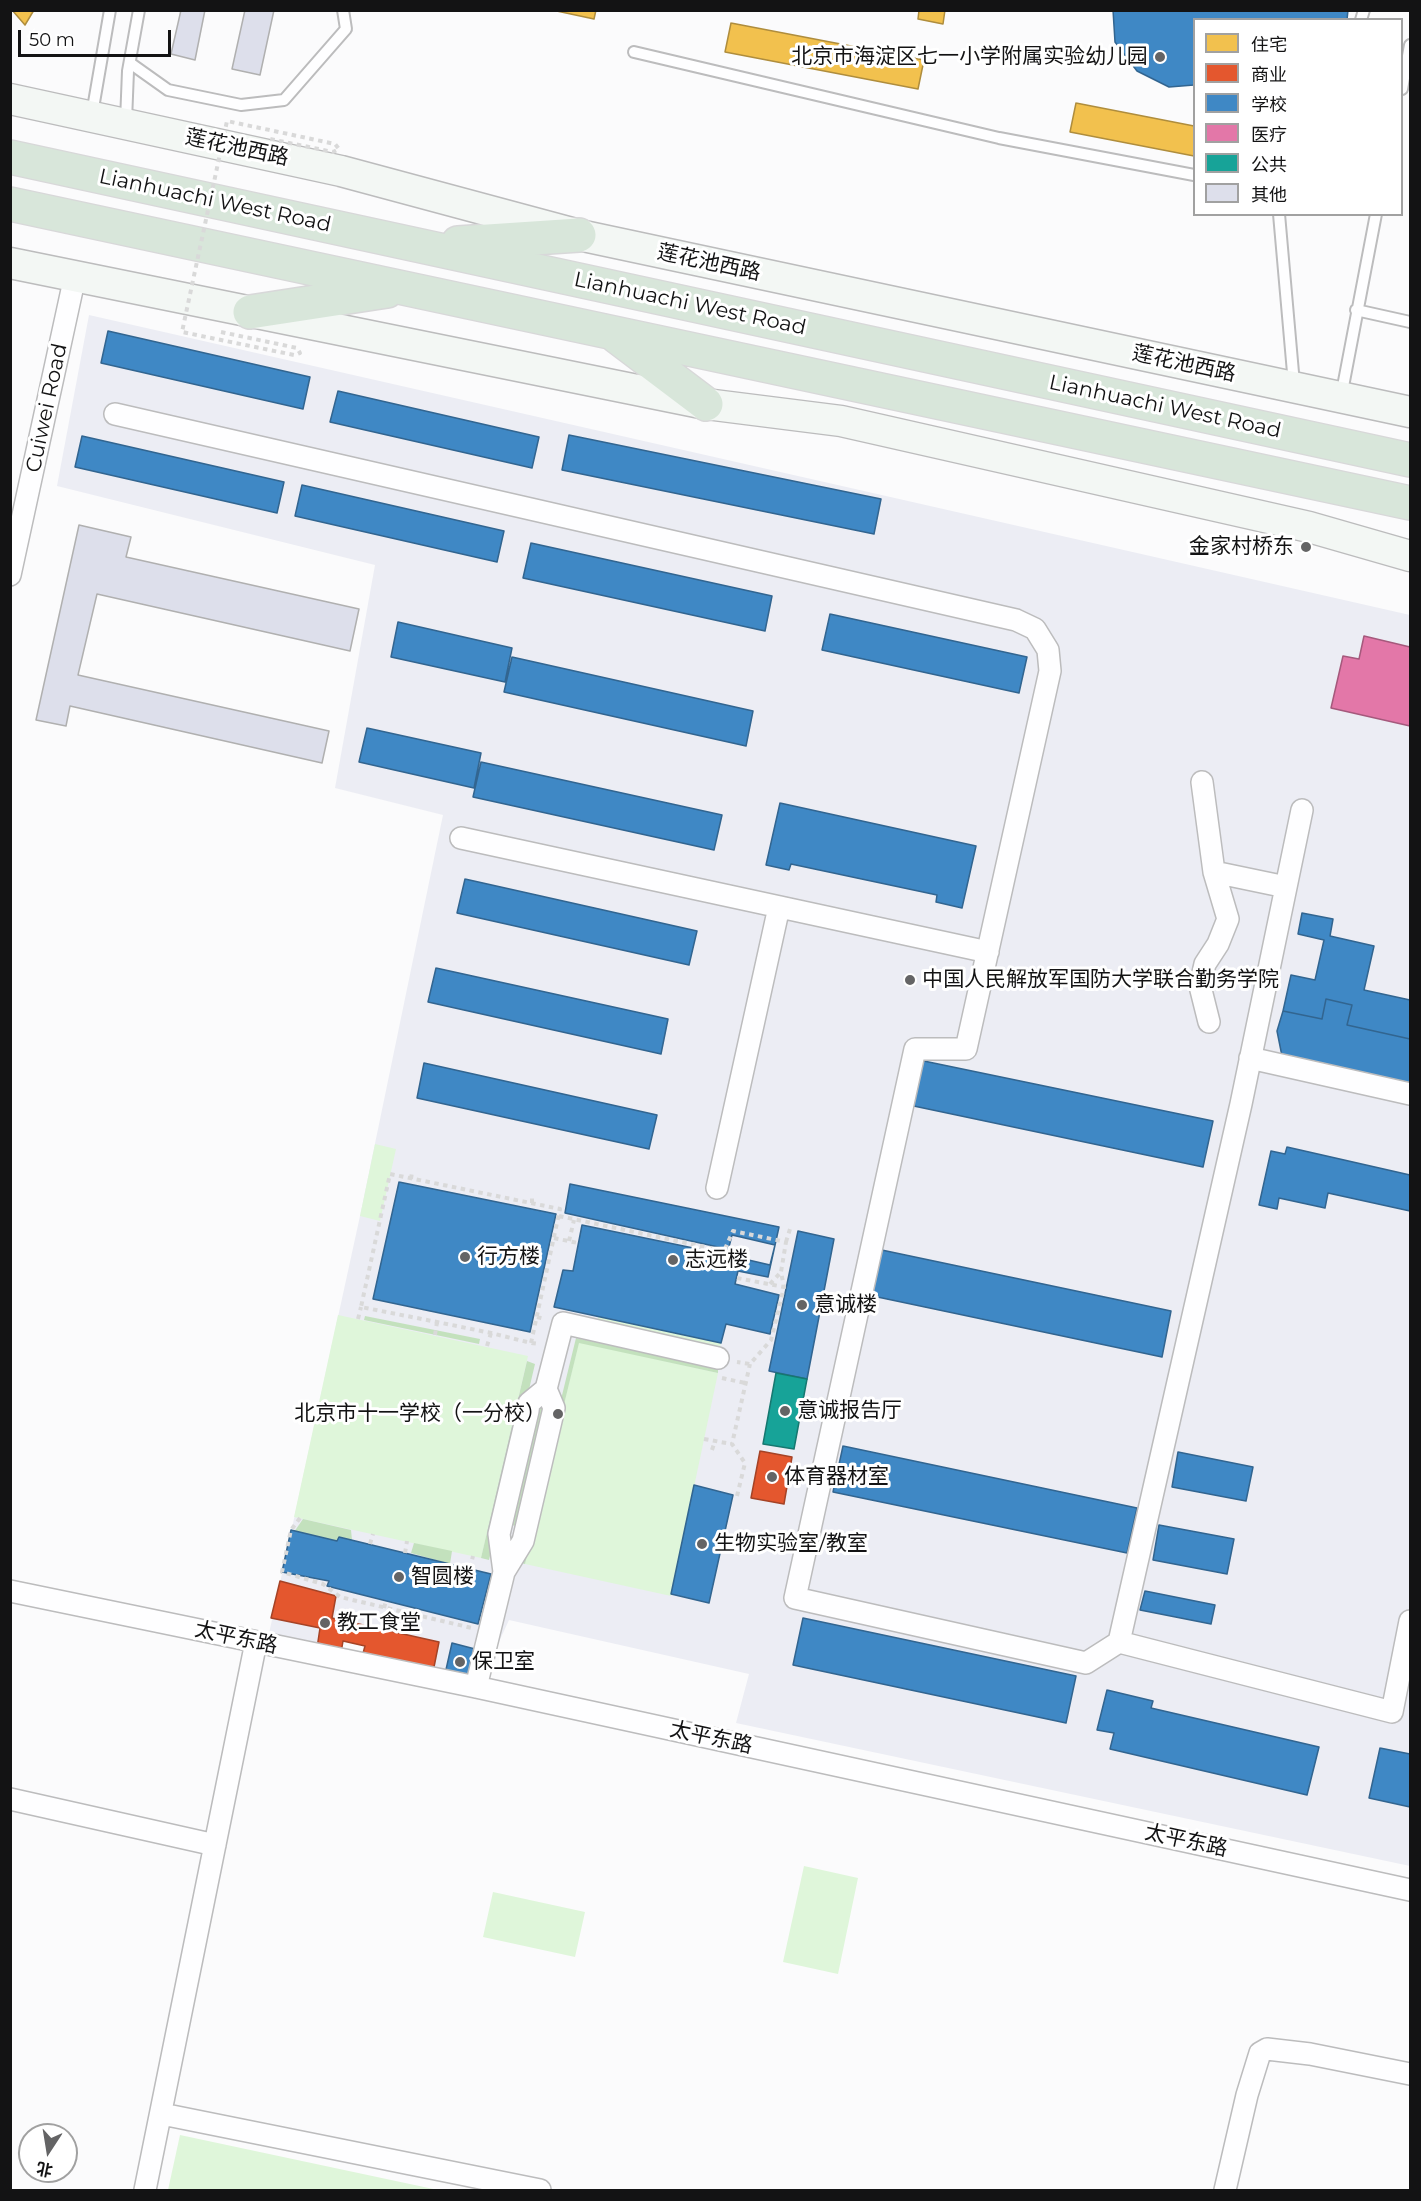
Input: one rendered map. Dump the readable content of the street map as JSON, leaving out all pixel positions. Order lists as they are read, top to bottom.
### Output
{
  "streets": {
    "highway": ["Lianhuachi West Road"],
    "street": ["莲花池西路", "Cuiwei Road", "太平东路"]
  },
  "places": [
    "北京市海淀区七一小学附属实验幼儿园",
    "金家村桥东",
    "中国人民解放军国防大学联合勤务学院",
    "行方楼",
    "志远楼",
    "意诚楼",
    "意诚报告厅",
    "北京市十一学校（一分校）",
    "体育器材室",
    "生物实验室/教室",
    "智圆楼",
    "教工食堂",
    "保卫室"
  ],
  "legend": [
    "住宅",
    "商业",
    "学校",
    "医疗",
    "公共",
    "其他"
  ],
  "scale_bar": "50 m",
  "north": "bottom"
}
